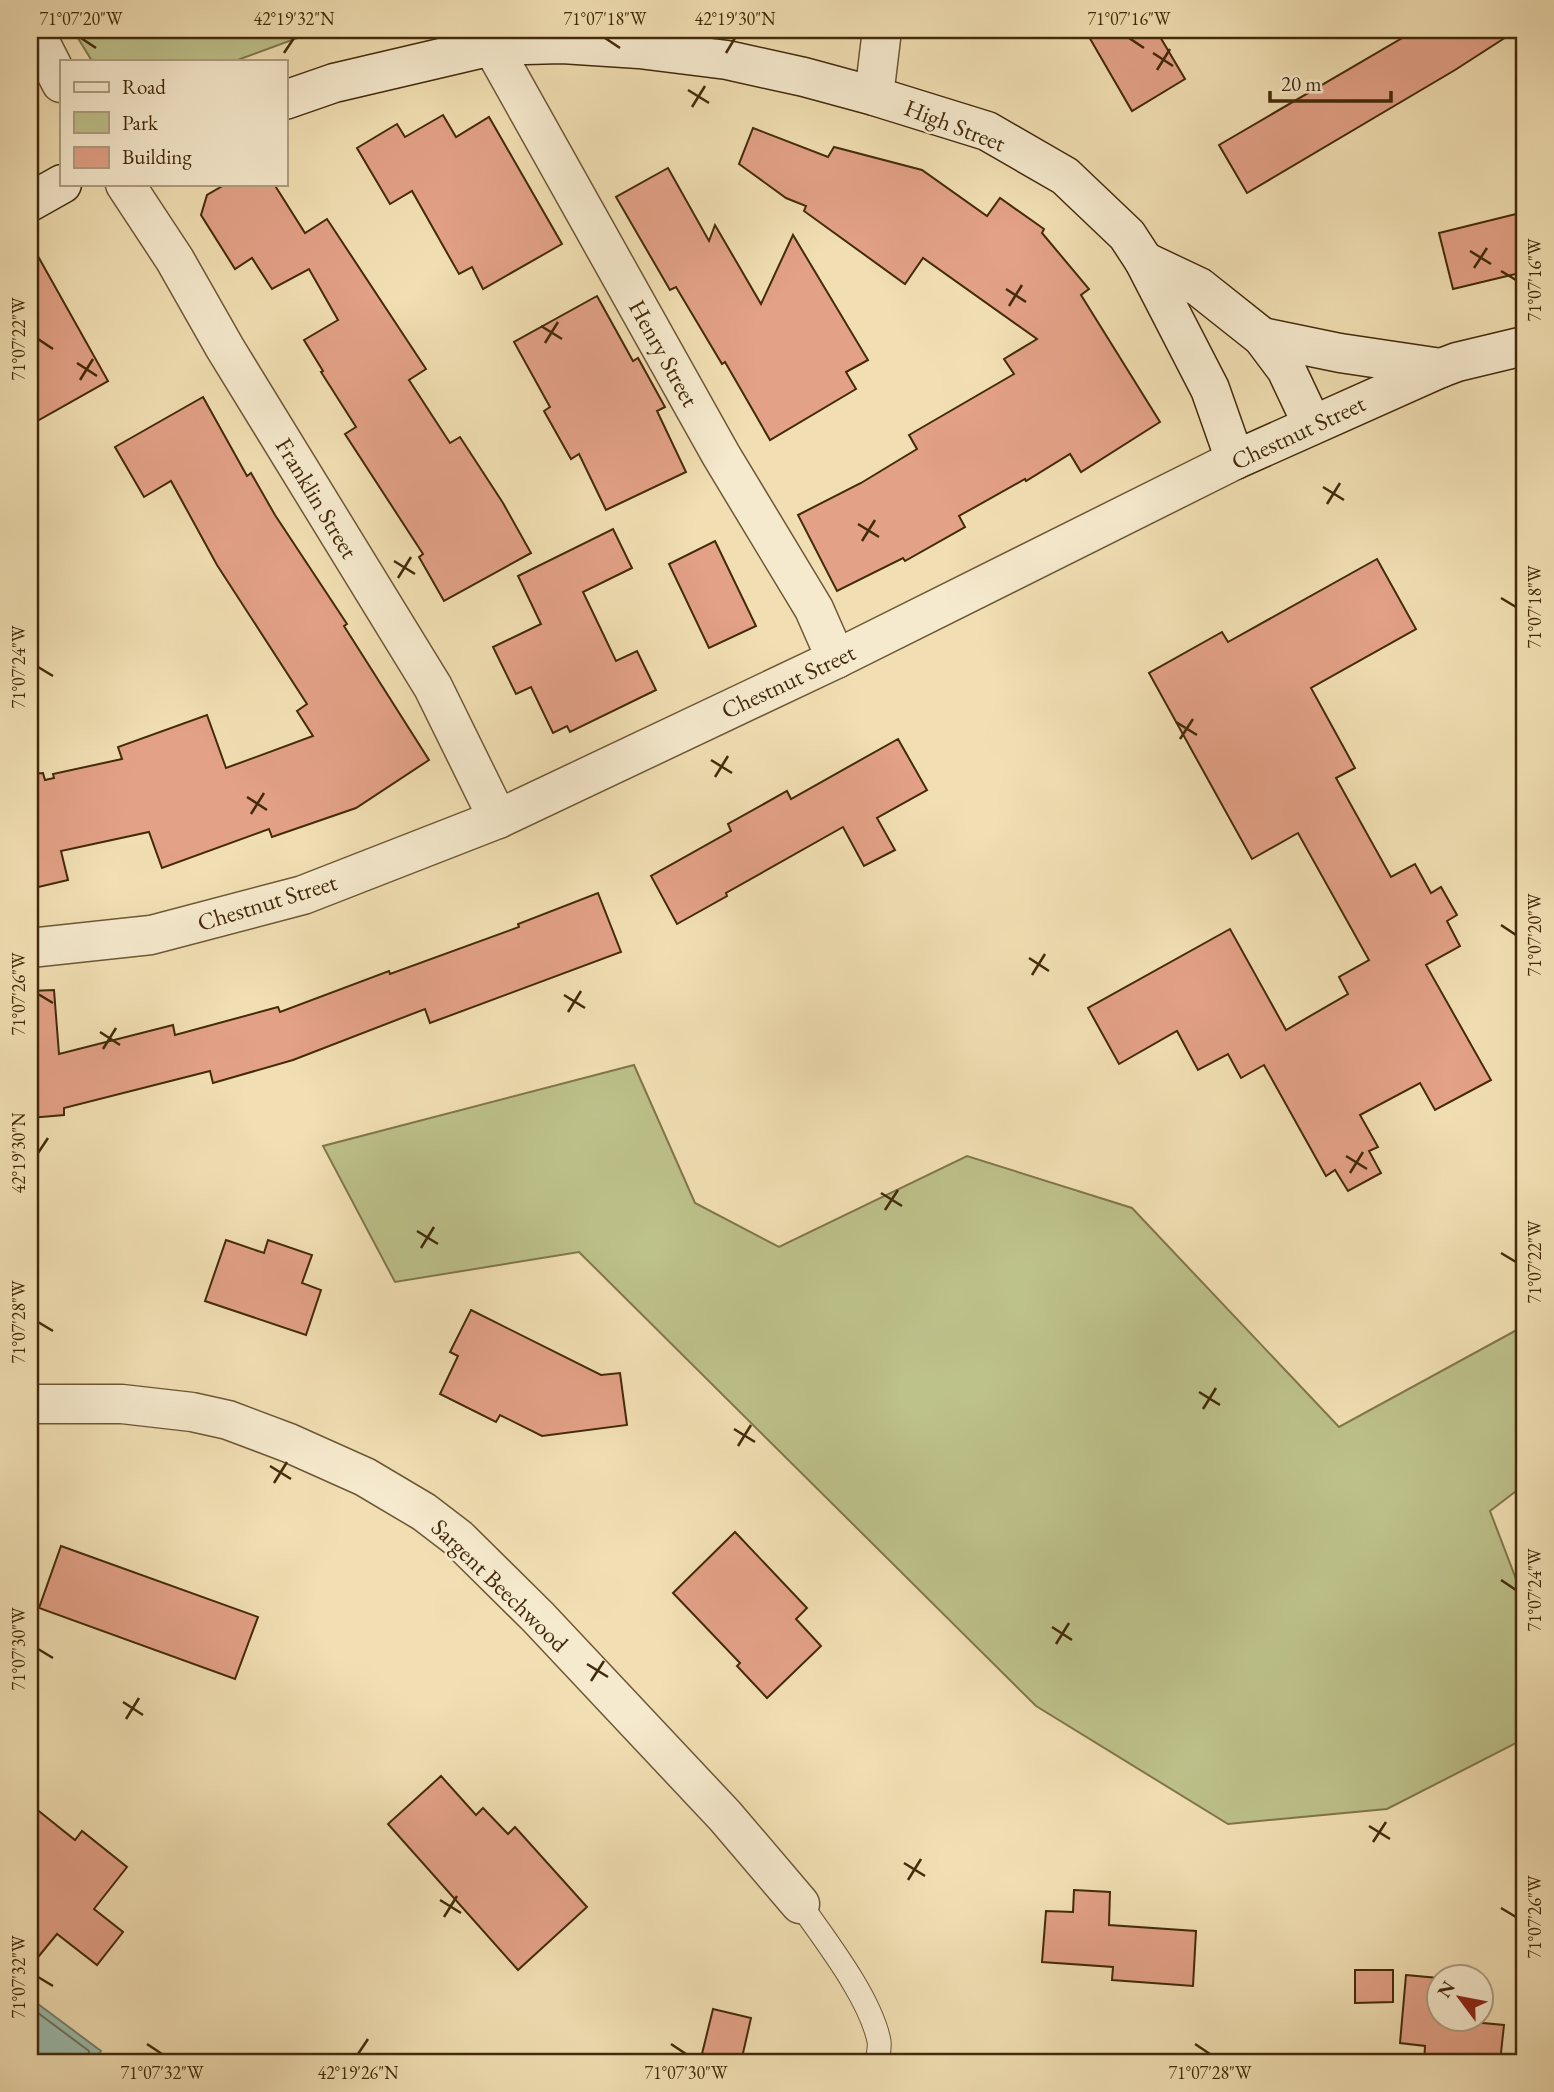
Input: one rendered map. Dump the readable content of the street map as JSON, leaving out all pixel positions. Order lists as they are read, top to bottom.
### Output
{
  "streets": {
    "street": [
      "High Street",
      "Henry Street",
      "Chestnut Street",
      "Franklin Street",
      "Sargent Beechwood"
    ]
  },
  "crossings": [
    ["High Street", "Chestnut Street"],
    ["Henry Street", "Chestnut Street"],
    ["Chestnut Street", "Franklin Street"]
  ],
  "legend": ["Road", "Park", "Building"],
  "scale_bar": "20 m",
  "north": "top left",
  "coordinates": [
    "71°07'20\"W",
    "42°19'32\"N",
    "71°07'18\"W",
    "42°19'30\"N",
    "71°07'16\"W",
    "71°07'22\"W",
    "71°07'24\"W",
    "71°07'26\"W",
    "71°07'28\"W",
    "71°07'30\"W",
    "71°07'32\"W",
    "42°19'26\"N"
  ]
}
